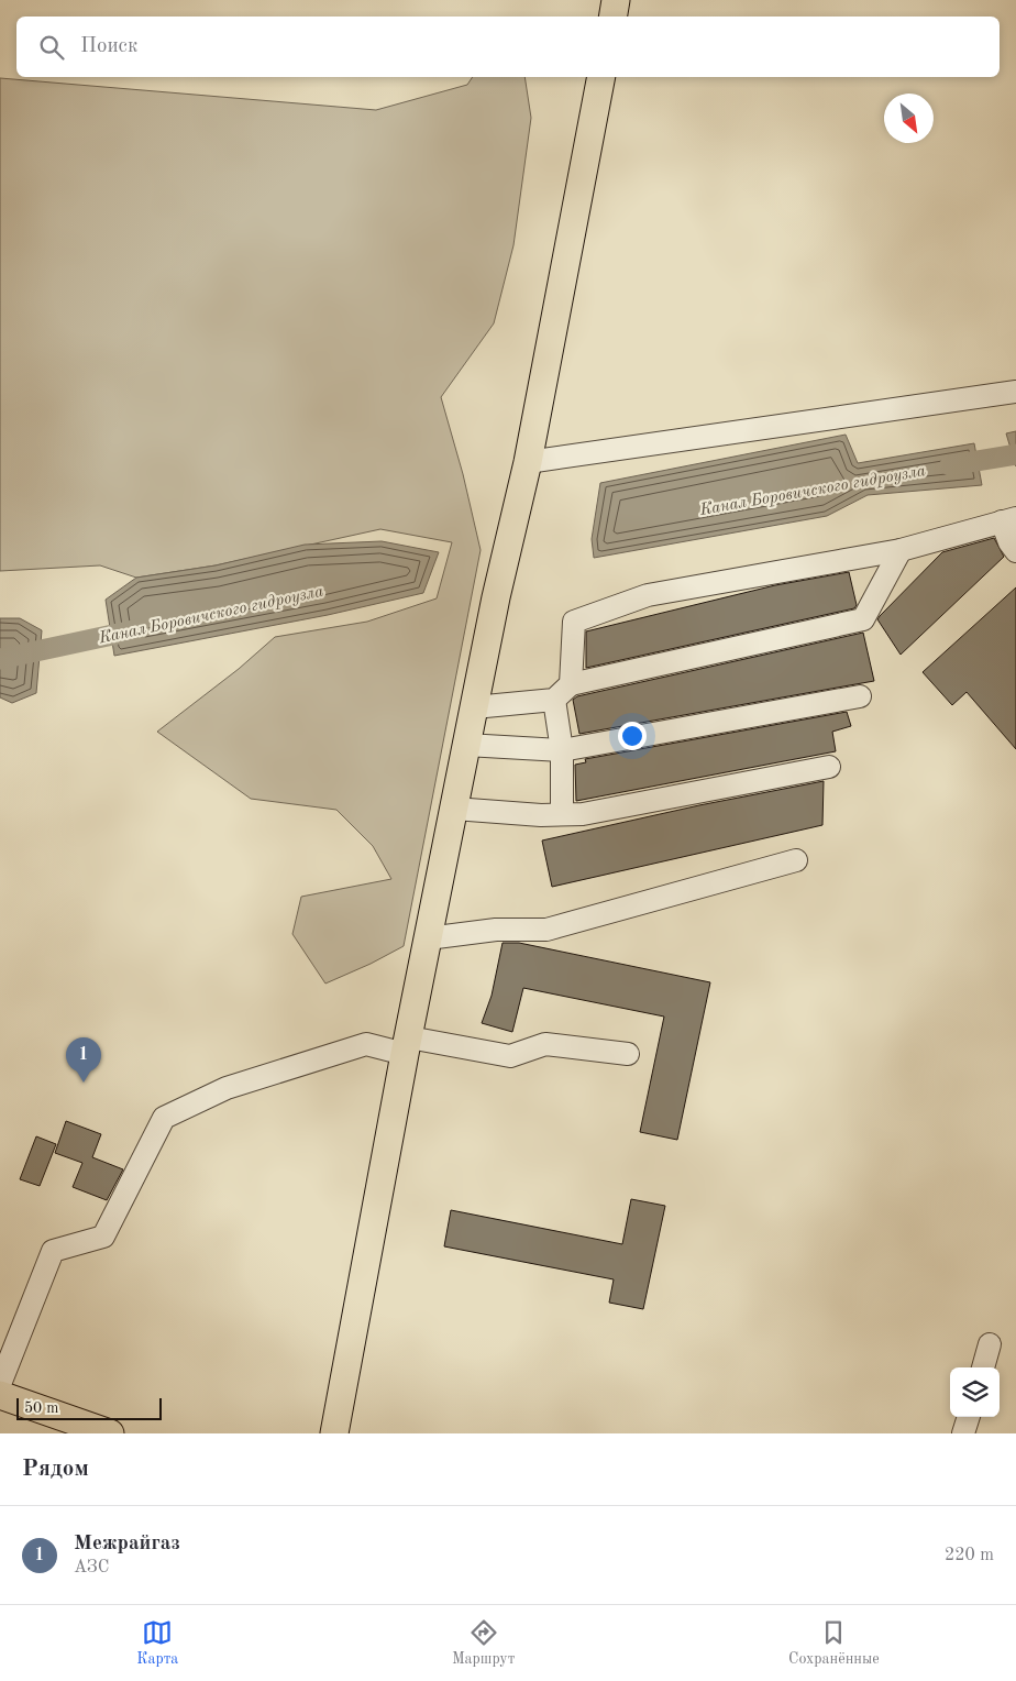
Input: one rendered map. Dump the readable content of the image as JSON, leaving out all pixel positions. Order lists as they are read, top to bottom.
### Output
{
  "water": ["Канал Боровичского гидроузла"],
  "scale_bar": "50 m",
  "north": "bottom right",
  "page": {
    "search": "Поиск",
    "pins": "1",
    "scale": "50 m",
    "heading": "Рядом",
    "list": [
      {
        "mark": "1",
        "name": "Межрайгаз",
        "note": "АЗС",
        "value": "220 m"
      }
    ],
    "nav": ["Карта", "Маршрут", "Сохранённые"]
  }
}
